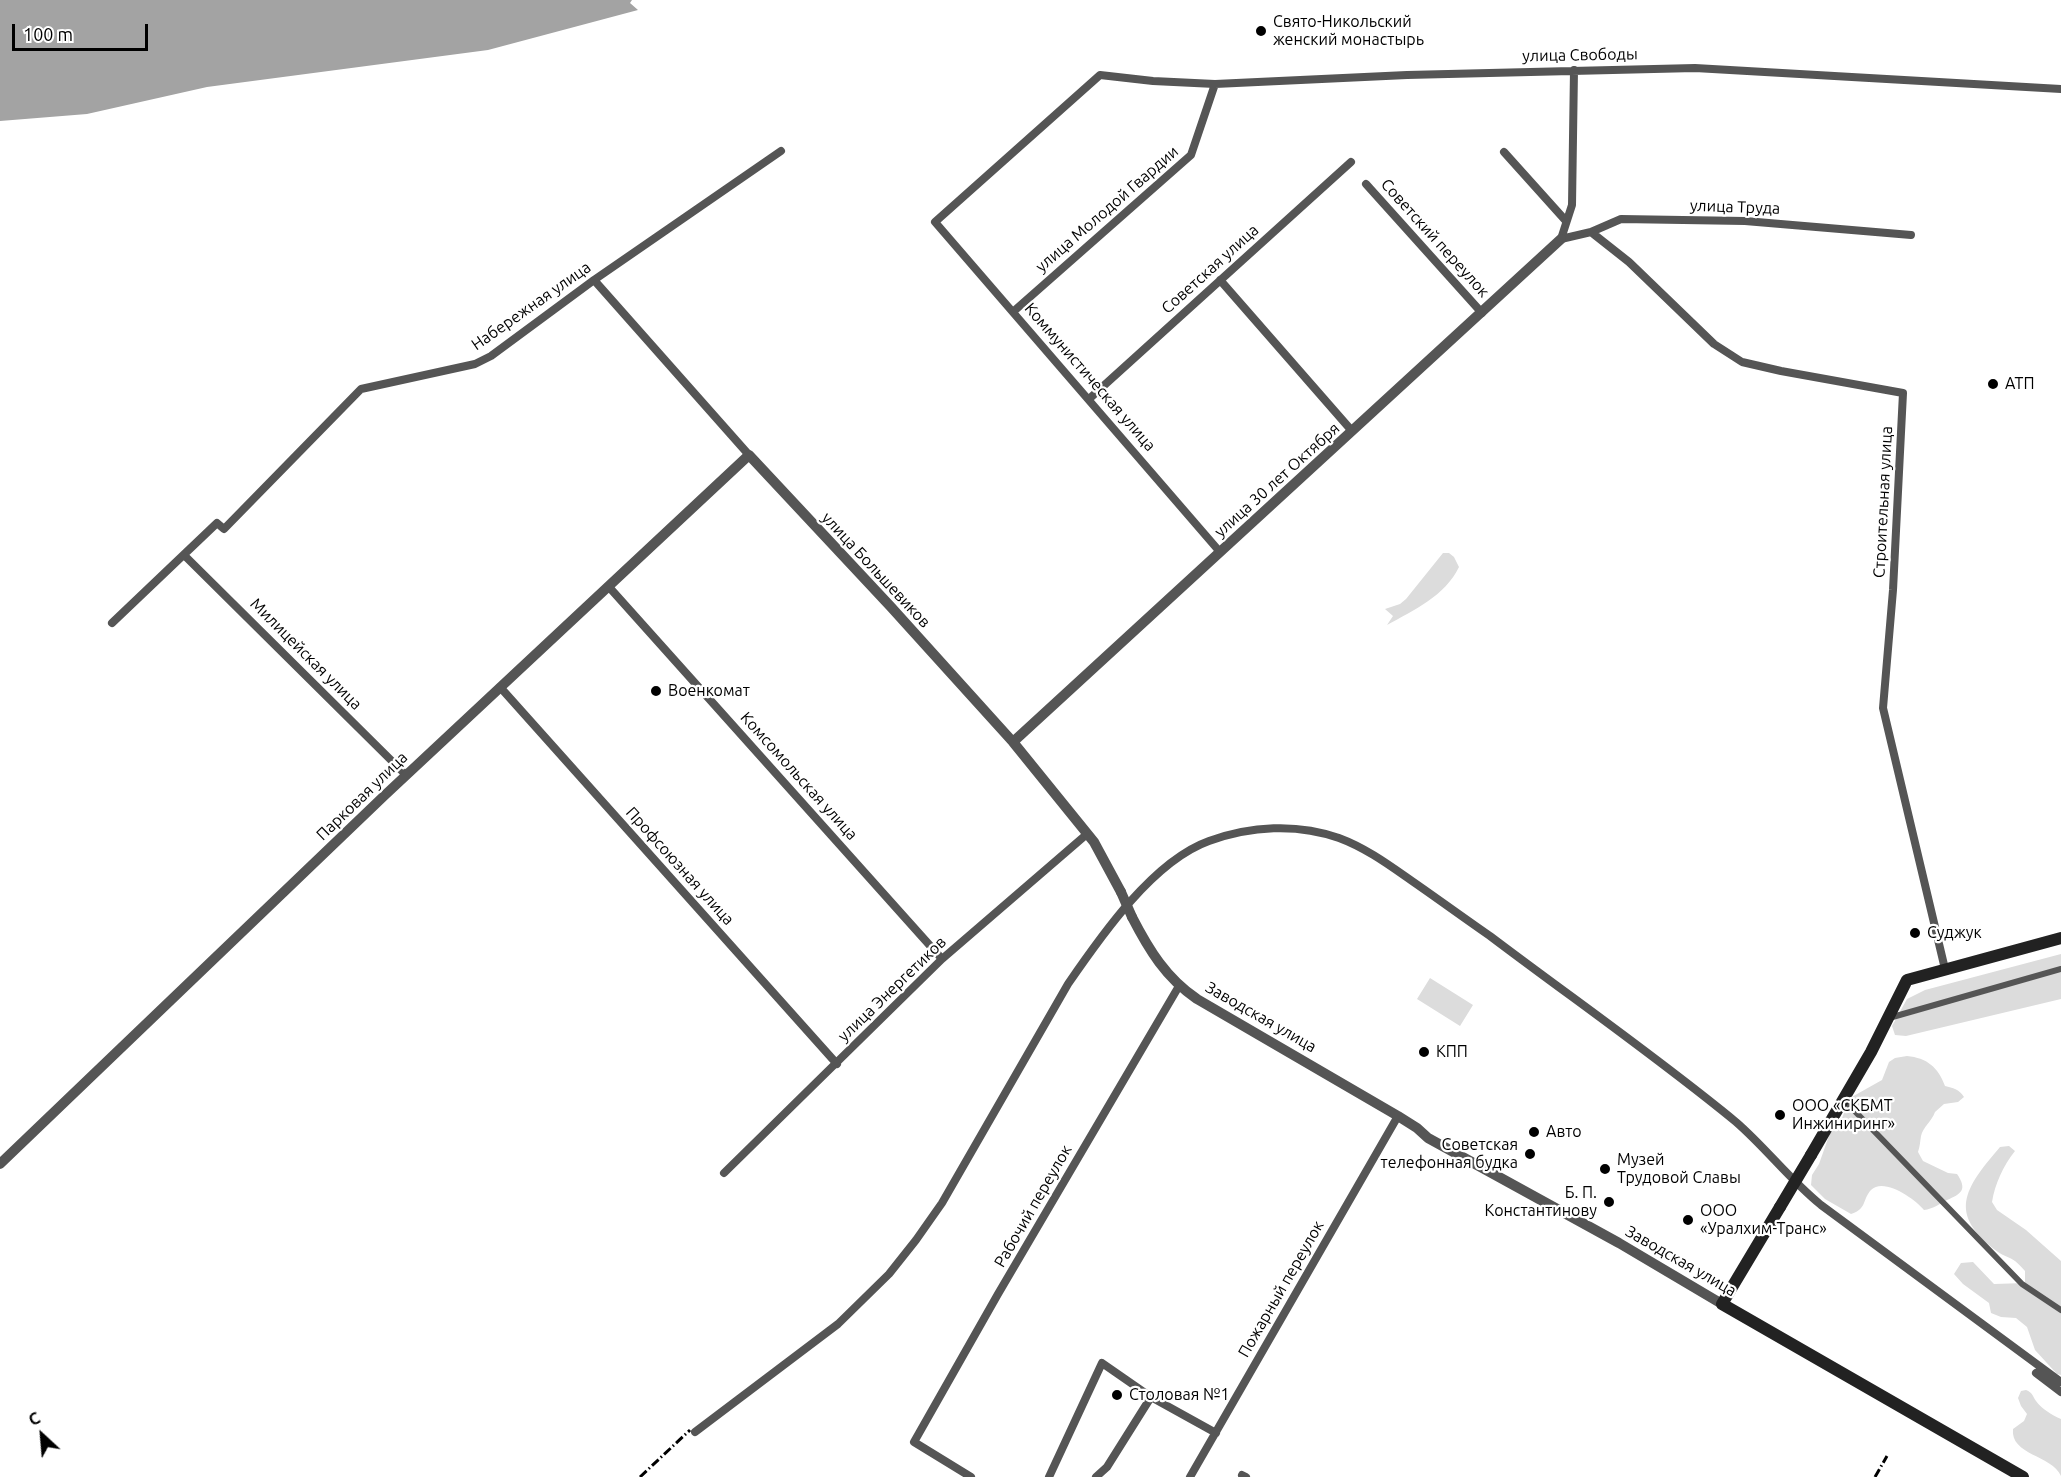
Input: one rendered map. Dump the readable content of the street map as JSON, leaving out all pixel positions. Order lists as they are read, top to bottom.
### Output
{
  "streets": {
    "main road": ["Заводская улица"],
    "street": [
      "улица Свободы",
      "улица Труда",
      "улица Молодой Гвардии",
      "Советский переулок",
      "Советская улица",
      "Набережная улица",
      "Коммунистическая улица",
      "улица 30 лет Октября",
      "Строительная улица",
      "улица Большевиков",
      "Милицейская улица",
      "Комсомольская улица",
      "Парковая улица",
      "Профсоюзная улица",
      "улица Энергетиков",
      "Рабочий переулок",
      "Пожарный переулок"
    ]
  },
  "crossings": [
    ["улица Свободы", "улица Молодой Гвардии"],
    ["улица Свободы", "Коммунистическая улица"],
    ["улица Труда", "улица 30 лет Октября"],
    ["улица Труда", "Строительная улица"],
    ["улица Молодой Гвардии", "Коммунистическая улица"],
    ["Советский переулок", "улица 30 лет Октября"],
    ["Советская улица", "Коммунистическая улица"],
    ["Набережная улица", "улица Большевиков"],
    ["Набережная улица", "Милицейская улица"],
    ["Коммунистическая улица", "улица 30 лет Октября"],
    ["улица 30 лет Октября", "улица Большевиков"],
    ["улица Большевиков", "Парковая улица"],
    ["улица Большевиков", "улица Энергетиков"],
    ["улица Большевиков", "Заводская улица"],
    ["Милицейская улица", "Парковая улица"],
    ["Комсомольская улица", "Парковая улица"],
    ["Комсомольская улица", "улица Энергетиков"],
    ["Парковая улица", "Профсоюзная улица"],
    ["Профсоюзная улица", "улица Энергетиков"],
    ["Заводская улица", "Рабочий переулок"],
    ["Заводская улица", "Пожарный переулок"]
  ],
  "places": [
    "Свято-Никольский женский монастырь",
    "АТП",
    "Военкомат",
    "Суджук",
    "КПП",
    "ООО «СКБМТ Инжиниринг»",
    "Авто",
    "Советская телефонная будка",
    "Музей Трудовой Славы",
    "Б. П. Константинову",
    "ООО «Уралхим-Транс»",
    "Столовая №1"
  ],
  "scale_bar": "100 m",
  "north": "top left"
}
